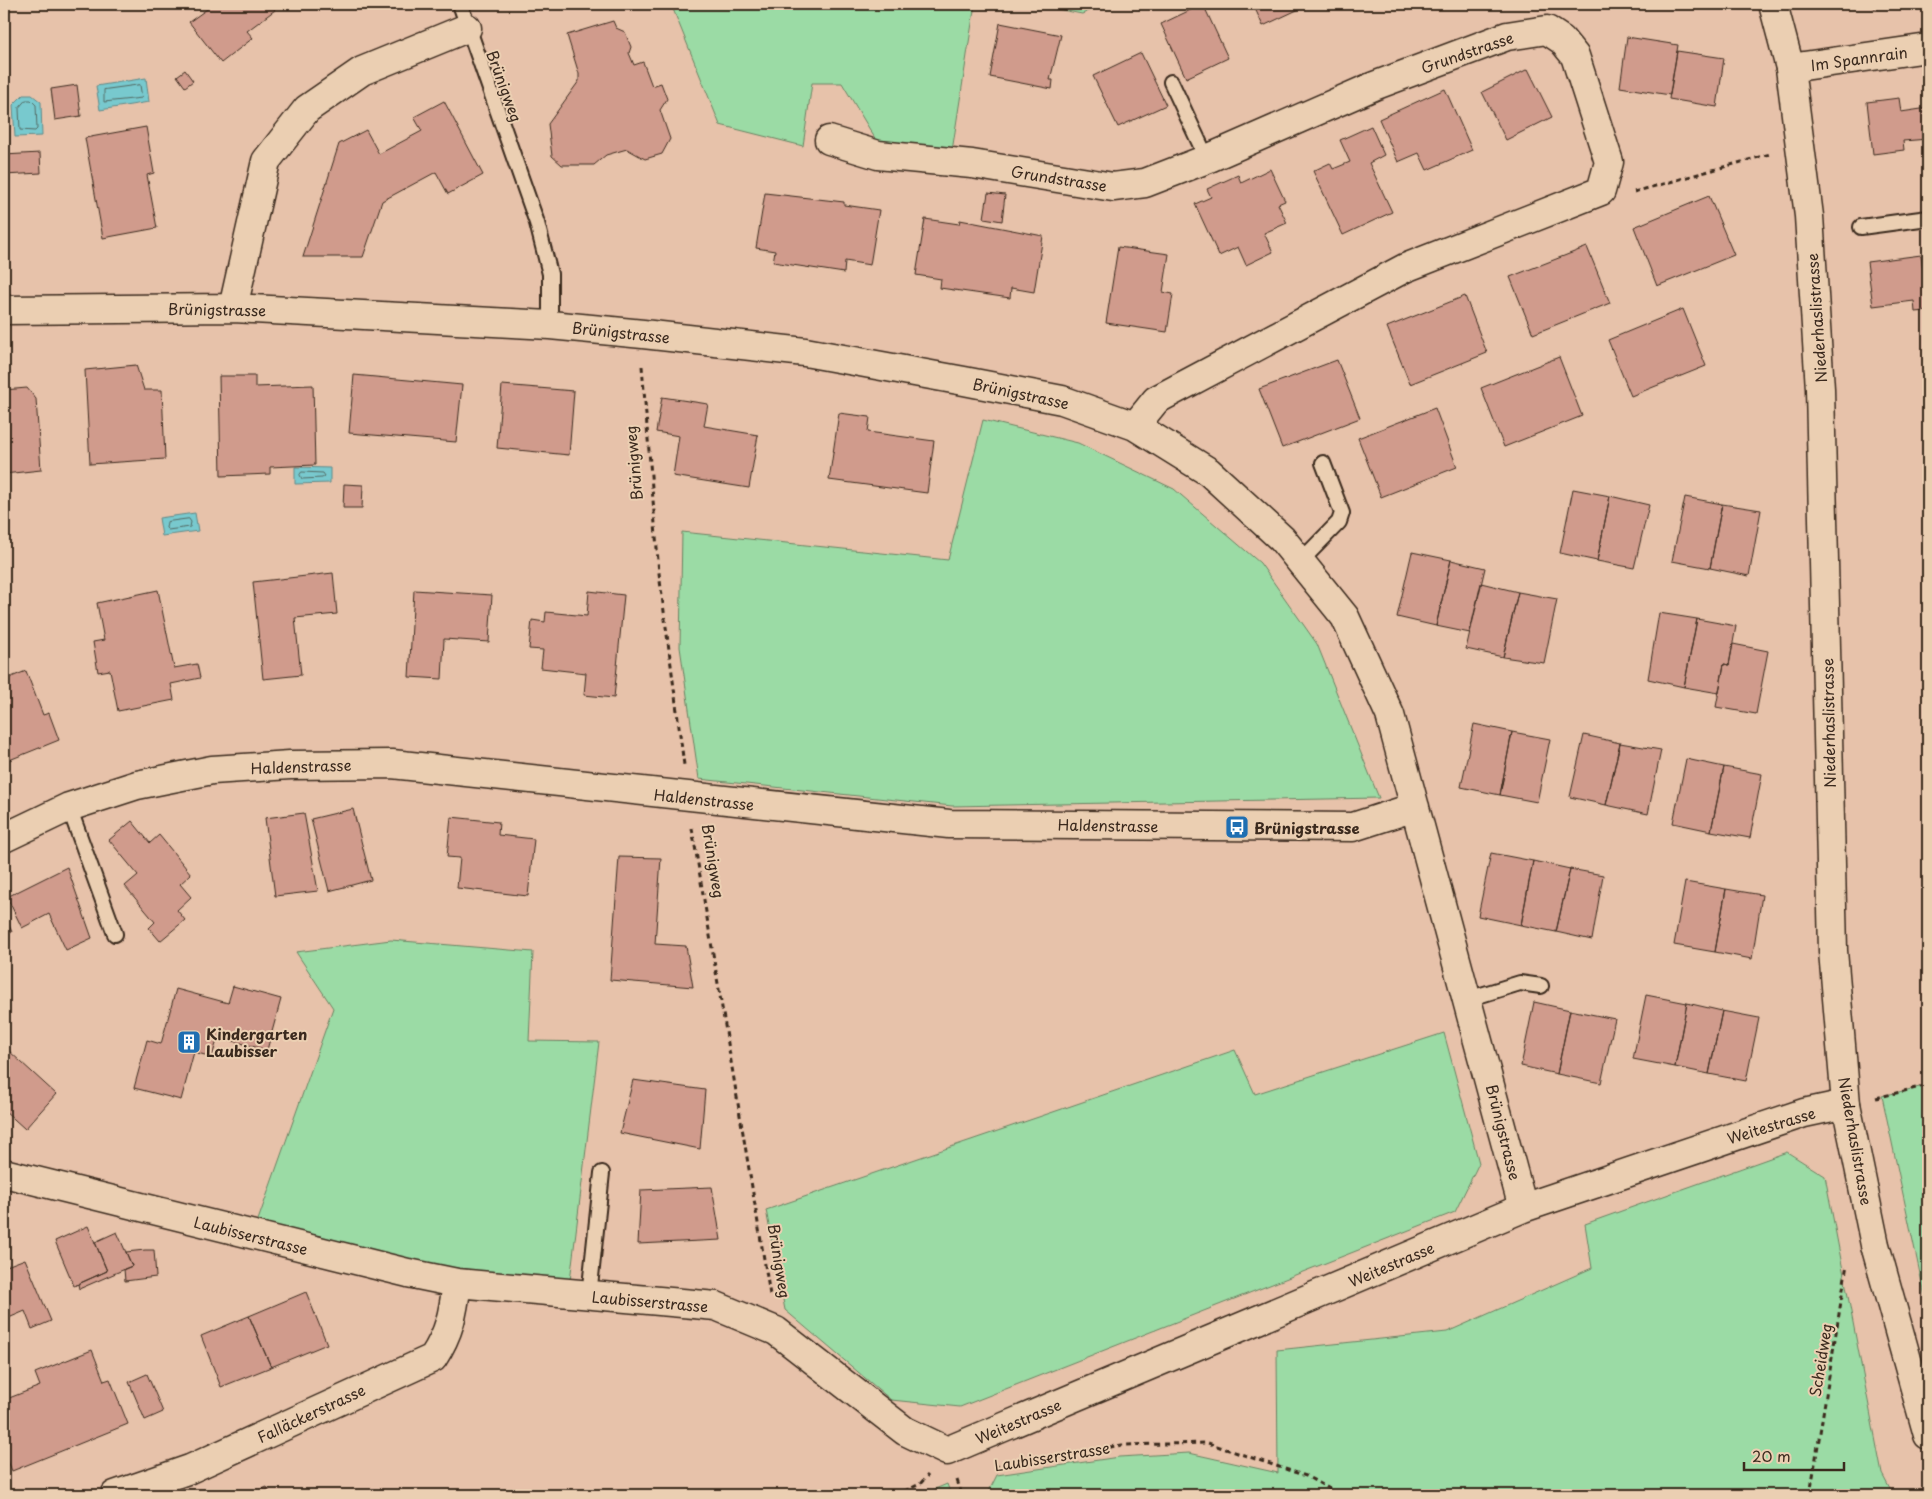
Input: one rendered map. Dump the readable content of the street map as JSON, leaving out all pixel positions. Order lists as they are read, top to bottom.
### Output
{
  "streets": {
    "street": [
      "Grundstrasse",
      "Im Spannrain",
      "Brünigstrasse",
      "Niederhaslistrasse",
      "Haldenstrasse",
      "Weitestrasse",
      "Laubisserstrasse",
      "Falläckerstrasse"
    ],
    "lane": ["Brünigweg"],
    "path": ["Scheidweg"]
  },
  "crossings": [
    ["Im Spannrain", "Niederhaslistrasse"],
    ["Brünigweg", "Brünigstrasse"],
    ["Brünigweg", "Haldenstrasse"],
    ["Brünigweg", "Laubisserstrasse"],
    ["Brünigstrasse", "Haldenstrasse"],
    ["Brünigstrasse", "Weitestrasse"],
    ["Niederhaslistrasse", "Weitestrasse"],
    ["Niederhaslistrasse", "Scheidweg"],
    ["Weitestrasse", "Laubisserstrasse"],
    ["Laubisserstrasse", "Falläckerstrasse"]
  ],
  "places": {
    "bus stop": ["Brünigstrasse"],
    "building": ["Kindergarten Laubisser"]
  },
  "scale_bar": "20 m"
}
